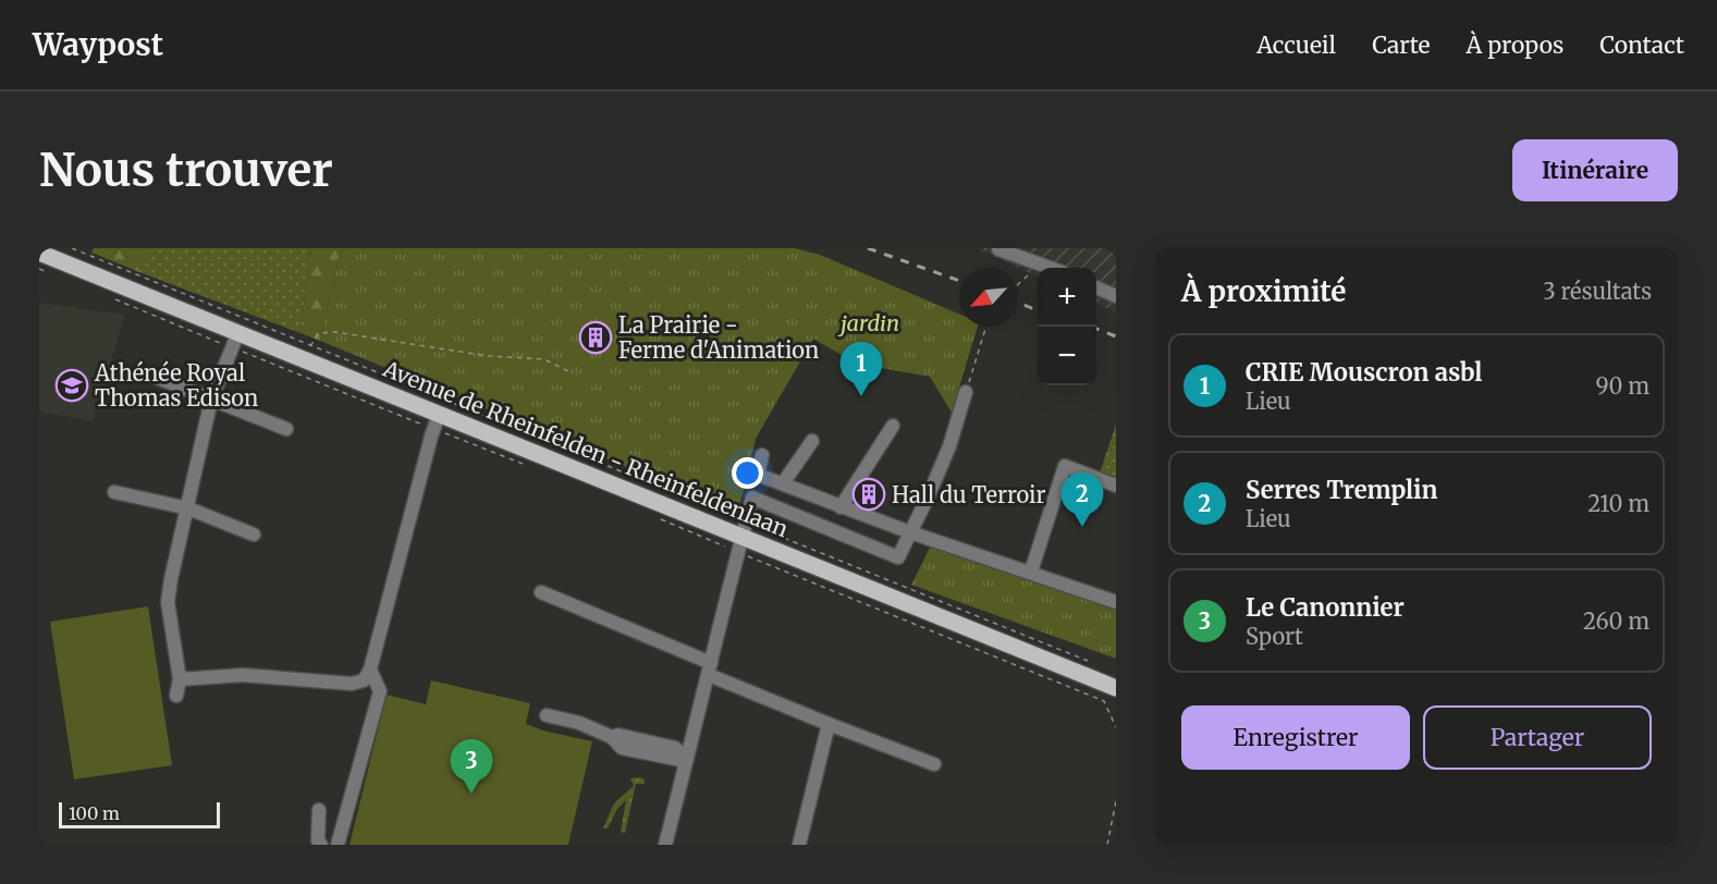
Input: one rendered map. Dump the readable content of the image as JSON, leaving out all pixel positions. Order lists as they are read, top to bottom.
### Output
{
  "streets": {
    "main road": ["Avenue de Rheinfelden - Rheinfeldenlaan"]
  },
  "parks": ["jardin"],
  "places": {
    "building": ["La Prairie - Ferme d'Animation", "Hall du Terroir"],
    "school or university": ["Athénée Royal Thomas Edison"]
  },
  "scale_bar": "100 m",
  "north": "bottom left",
  "page": {
    "header": "Waypost",
    "nav": [
      "Accueil",
      "Carte",
      "À propos",
      "Contact"
    ],
    "buttons": [
      "Itinéraire",
      ["Enregistrer", "Partager"]
    ],
    "title": "Nous trouver",
    "heading": ["À proximité", "3 résultats"],
    "map_buttons": ["+", "−"],
    "list": [
      {
        "mark": "1",
        "name": "CRIE Mouscron asbl",
        "note": "Lieu",
        "value": "90 m"
      },
      {
        "mark": "2",
        "name": "Serres Tremplin",
        "note": "Lieu",
        "value": "210 m"
      },
      {
        "mark": "3",
        "name": "Le Canonnier",
        "note": "Sport",
        "value": "260 m"
      }
    ],
    "pins": ["1", "2", "3"],
    "scale": "100 m"
  }
}
